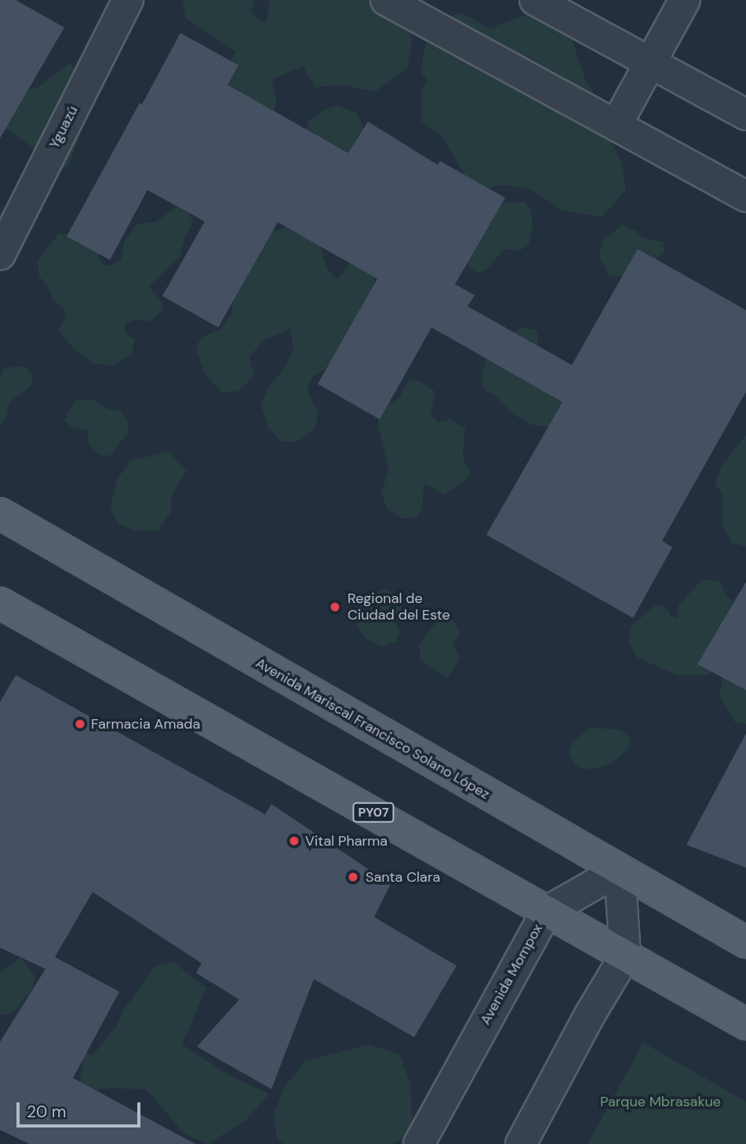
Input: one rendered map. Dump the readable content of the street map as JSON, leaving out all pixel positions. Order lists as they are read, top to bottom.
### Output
{
  "streets": {
    "main road": ["Avenida Mariscal Francisco Solano López", "PY07"],
    "street": ["Yguazú", "Avenida Mompox"]
  },
  "crossings": [
    ["Avenida Mariscal Francisco Solano López", "Avenida Mompox"],
    ["PY07", "Avenida Mompox"]
  ],
  "parks": ["Parque Mbrasakue"],
  "places": [
    "Regional de Ciudad del Este",
    "Farmacia Amada",
    "Vital Pharma",
    "Santa Clara"
  ],
  "scale_bar": "20 m"
}
